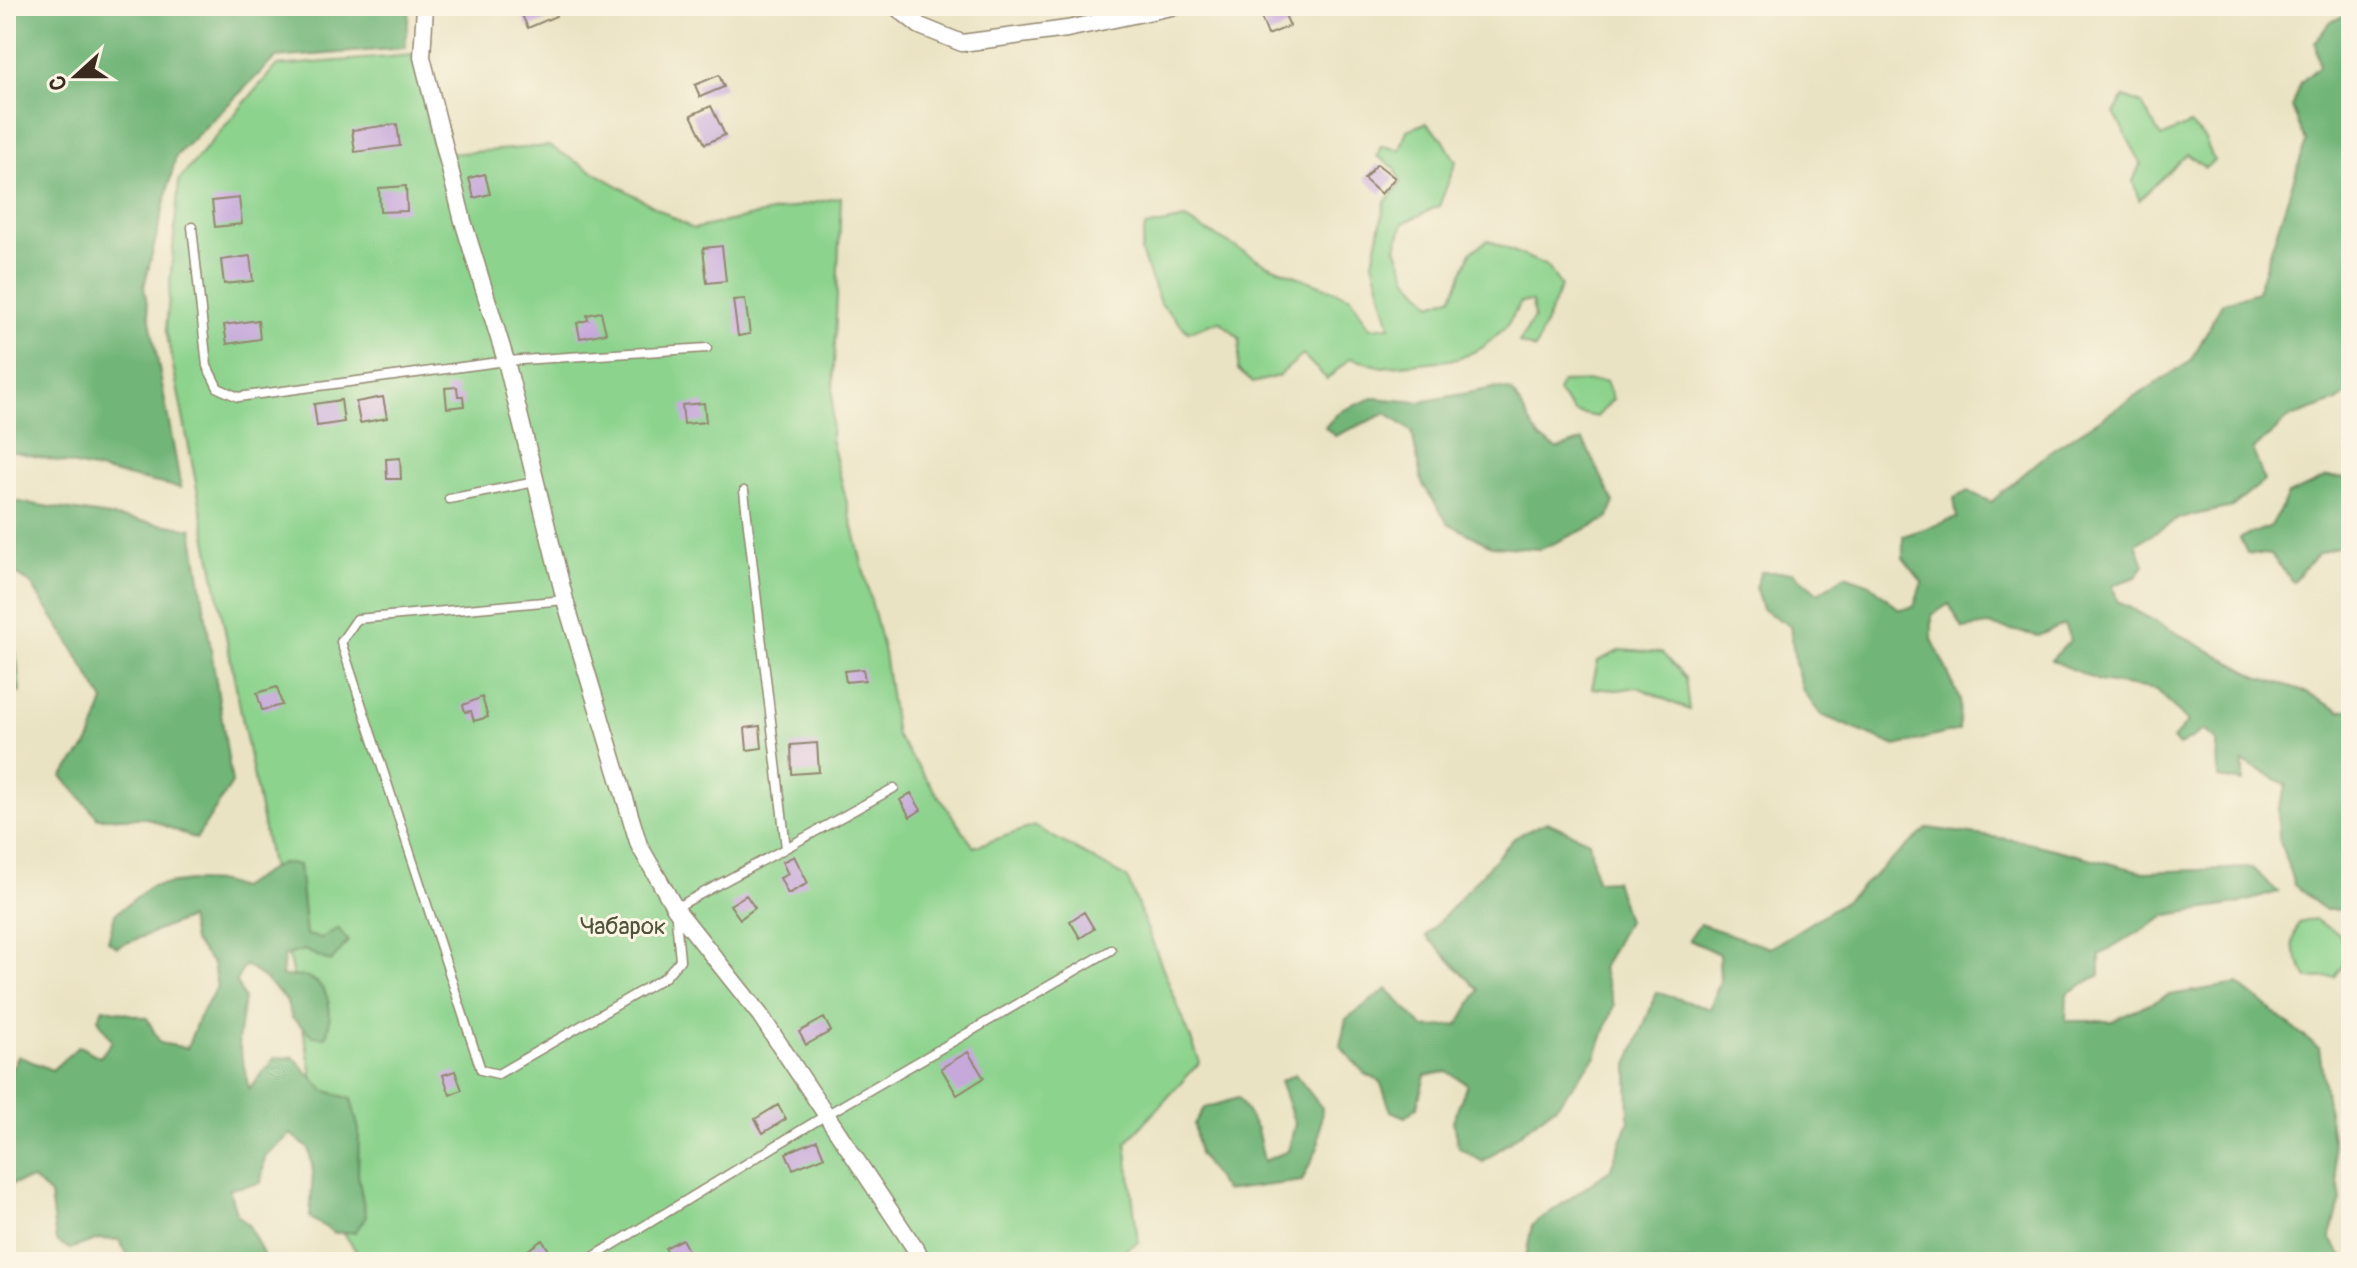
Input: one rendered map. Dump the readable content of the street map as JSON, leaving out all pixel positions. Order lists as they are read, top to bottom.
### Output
{
  "parks": ["Чабарок"],
  "north": "left"
}
